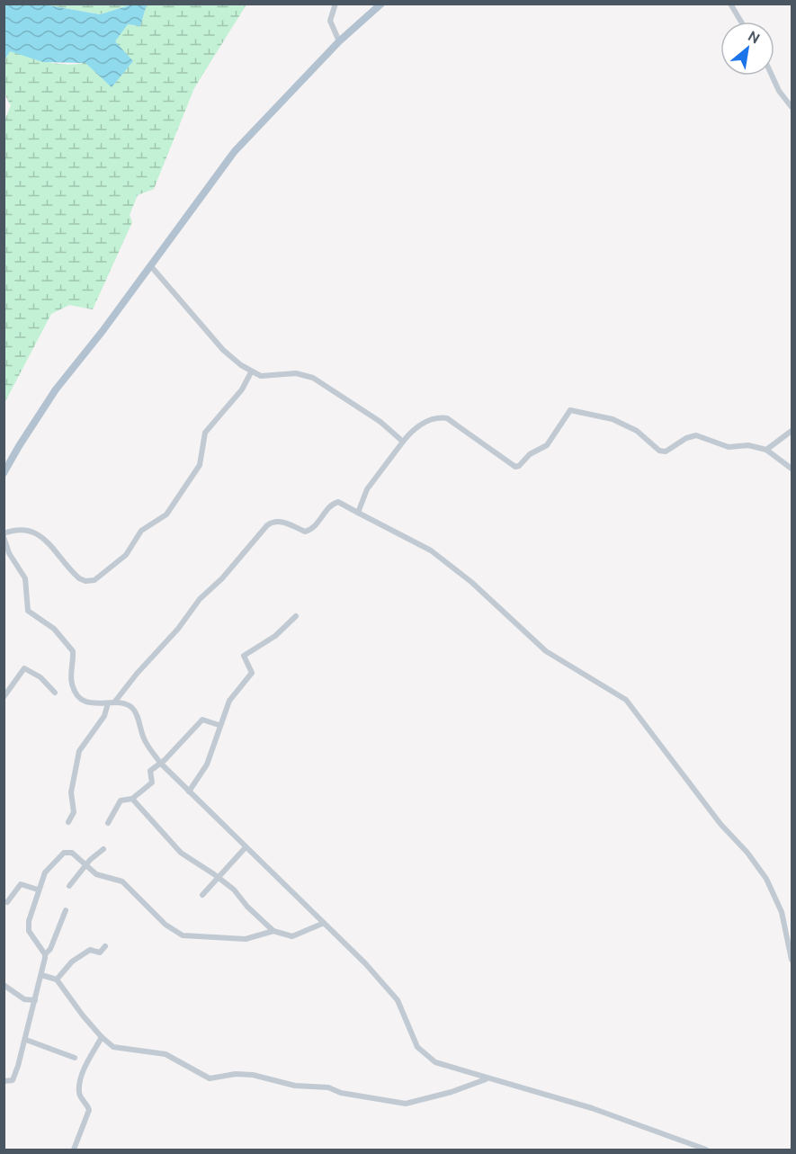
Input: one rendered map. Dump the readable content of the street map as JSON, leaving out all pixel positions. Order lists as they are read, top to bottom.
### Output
{
  "north": "top right"
}
